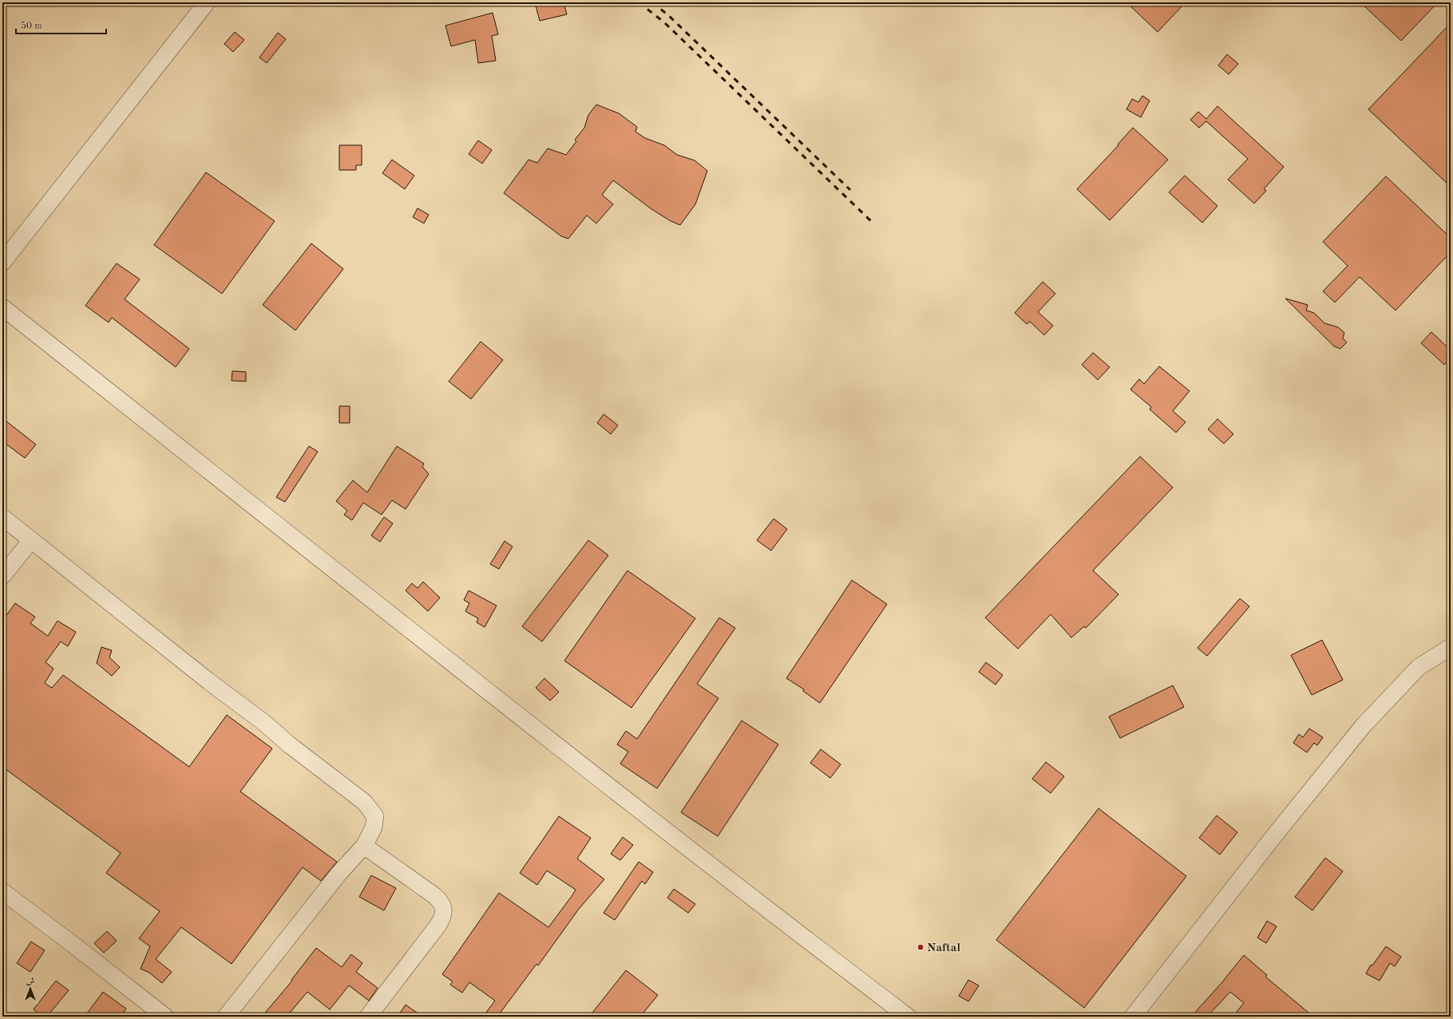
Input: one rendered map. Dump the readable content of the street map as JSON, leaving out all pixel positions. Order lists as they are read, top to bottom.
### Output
{
  "places": ["Naftal"],
  "scale_bar": "50 m",
  "north": "top"
}
